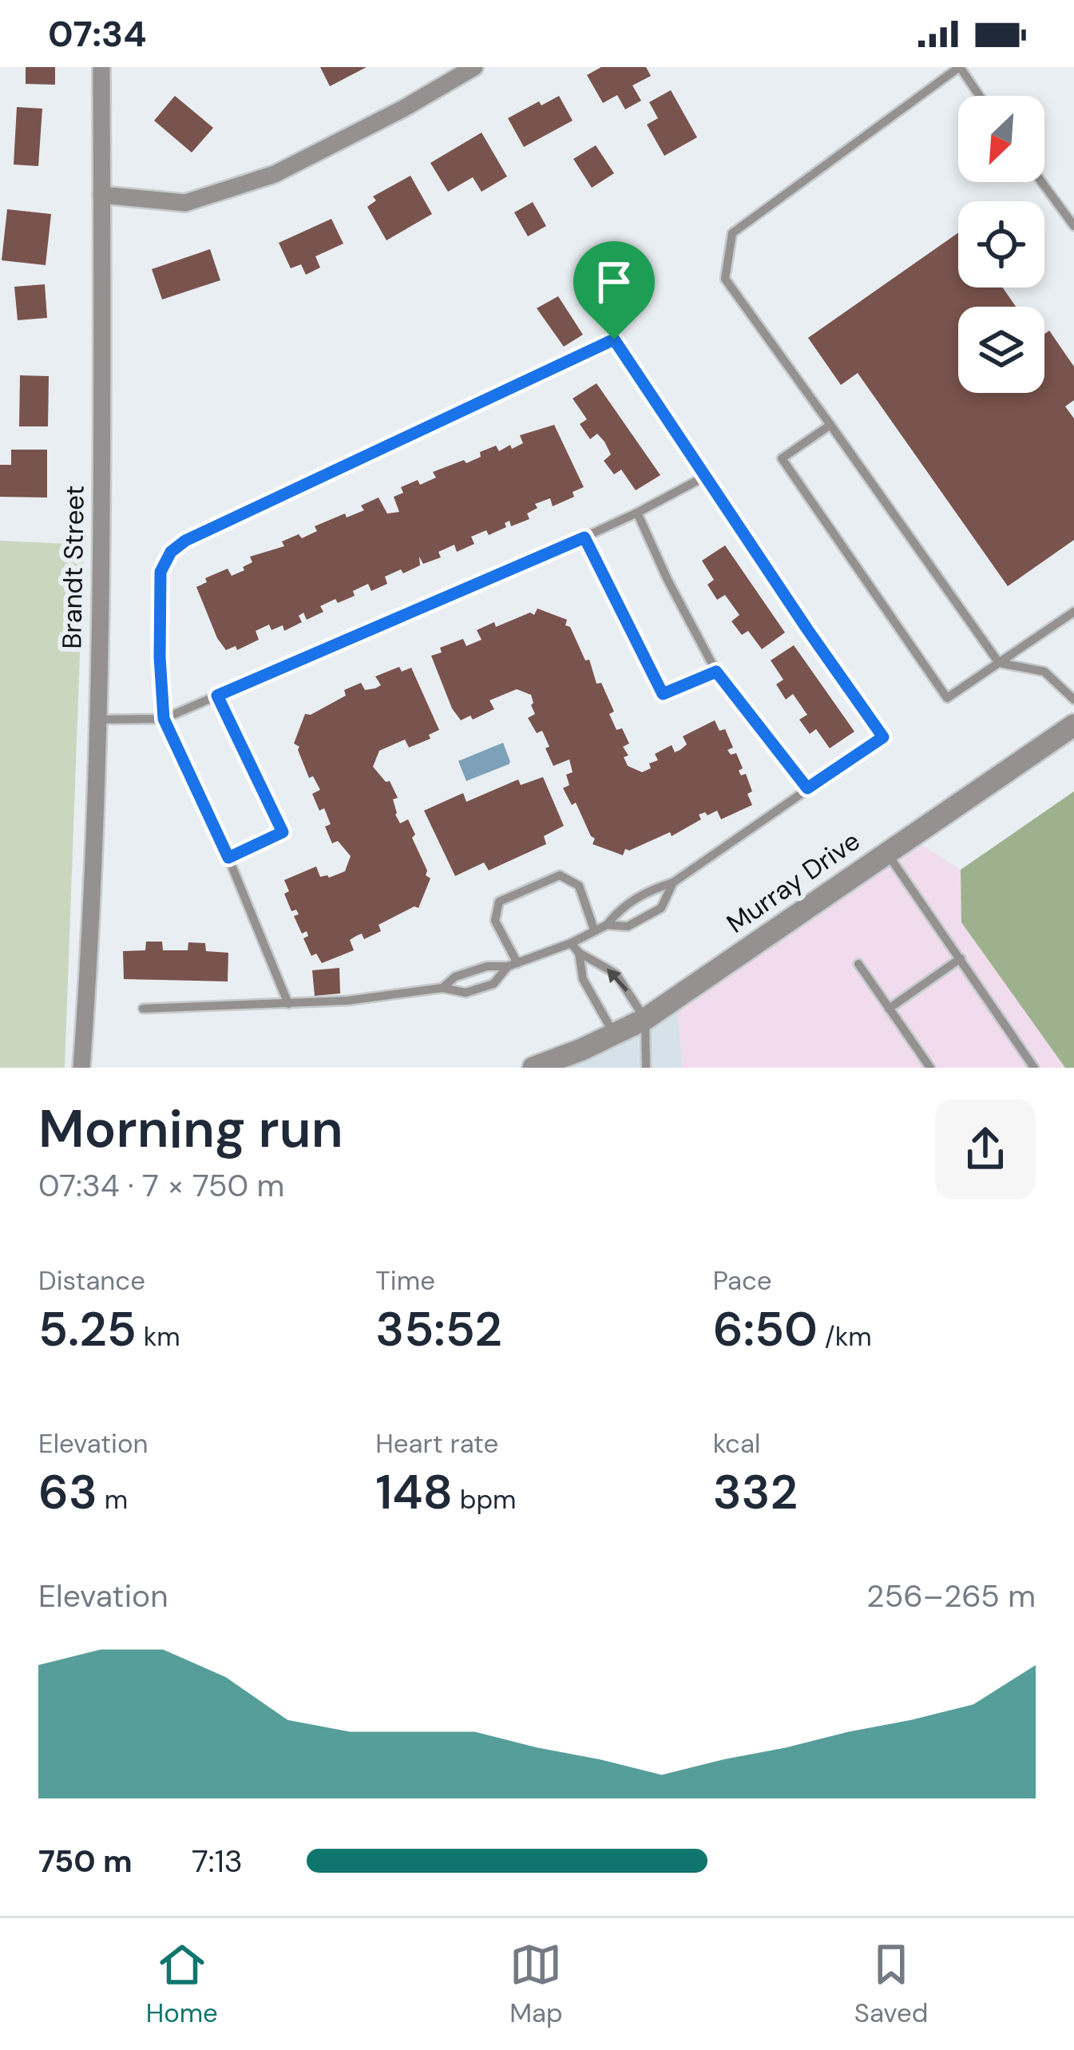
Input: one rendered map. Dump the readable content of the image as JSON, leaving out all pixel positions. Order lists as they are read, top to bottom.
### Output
{
  "streets": {
    "street": ["Brandt Street", "Murray Drive"]
  },
  "north": "bottom left",
  "page": {
    "status": "07:34",
    "heading": ["Morning run", "07:34 · 7 × 750 m"],
    "stats": [
      ["Distance", "5.25 km"],
      ["Time", "35:52"],
      ["Pace", "6:50 /km"],
      ["Elevation", "63 m"],
      ["Heart rate", "148 bpm"],
      ["kcal", "332"]
    ],
    "chart": ["Elevation", "256–265 m"],
    "list": [
      {
        "name": "750 m",
        "note": "7:13"
      }
    ],
    "tabs": ["Home", "Map", "Saved"]
  }
}
